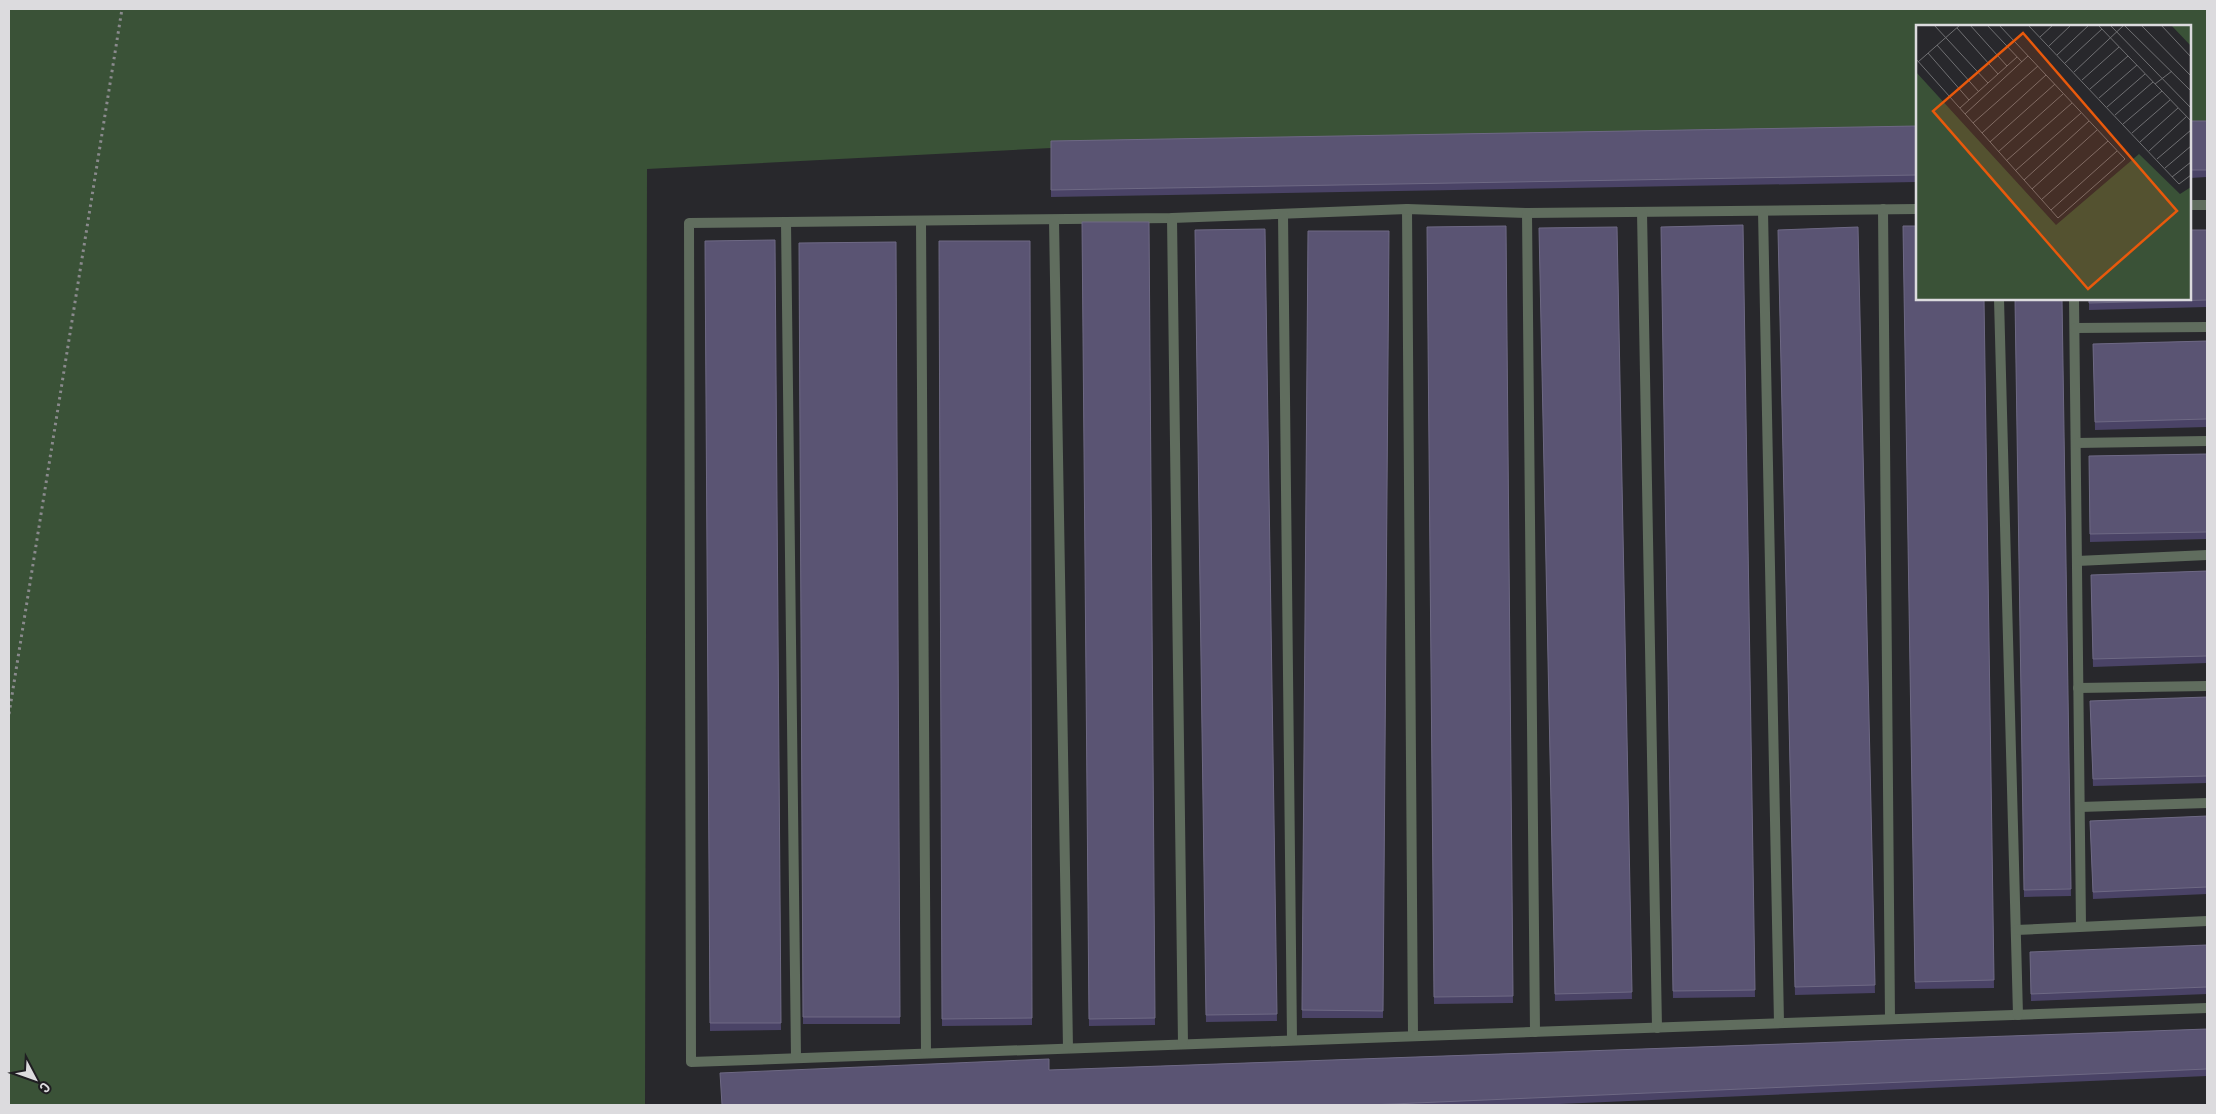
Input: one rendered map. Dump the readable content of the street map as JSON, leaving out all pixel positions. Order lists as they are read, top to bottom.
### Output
{
  "north": "bottom right"
}
